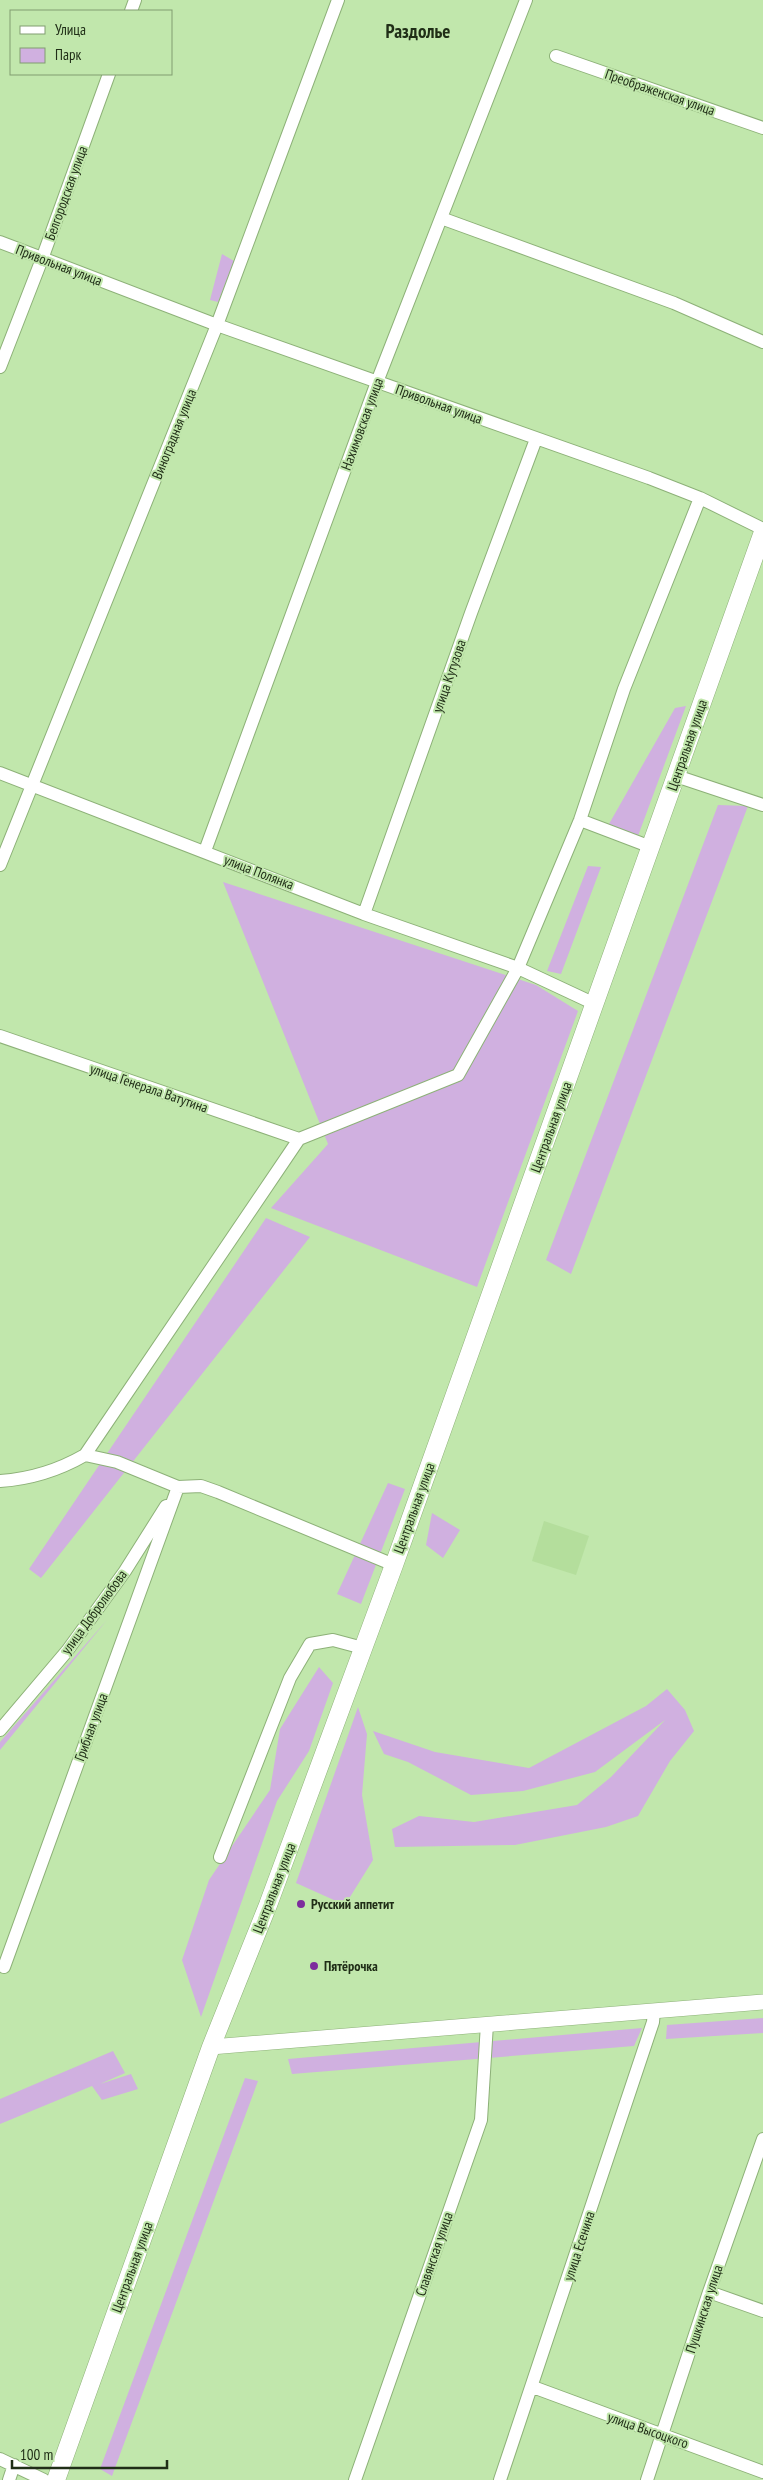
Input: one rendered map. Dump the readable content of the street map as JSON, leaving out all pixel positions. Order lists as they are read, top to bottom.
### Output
{
  "streets": {
    "main road": ["Центральная улица"],
    "street": [
      "Преображенская улица",
      "Белгородская улица",
      "Привольная улица",
      "Нахимовская улица",
      "Виноградная улица",
      "улица Кутузова",
      "улица Полянка",
      "улица Генерала Ватутина",
      "улица Добролюбова",
      "Грибная улица",
      "улица Есенина",
      "Славянская улица",
      "Пушкинская улица",
      "улица Высоцкого"
    ]
  },
  "crossings": [
    ["Белгородская улица", "Привольная улица"],
    ["Привольная улица", "Нахимовская улица"],
    ["Привольная улица", "Виноградная улица"],
    ["Привольная улица", "улица Кутузова"],
    ["Привольная улица", "Центральная улица"],
    ["Нахимовская улица", "улица Полянка"],
    ["Виноградная улица", "улица Полянка"],
    ["улица Кутузова", "улица Полянка"],
    ["Центральная улица", "улица Полянка"],
    ["улица Добролюбова", "Грибная улица"],
    ["улица Есенина", "улица Высоцкого"],
    ["Пушкинская улица", "улица Высоцкого"]
  ],
  "districts": ["Раздолье"],
  "places": ["Русский аппетит", "Пятёрочка"],
  "legend": ["Улица", "Парк"],
  "scale_bar": "100 m"
}
